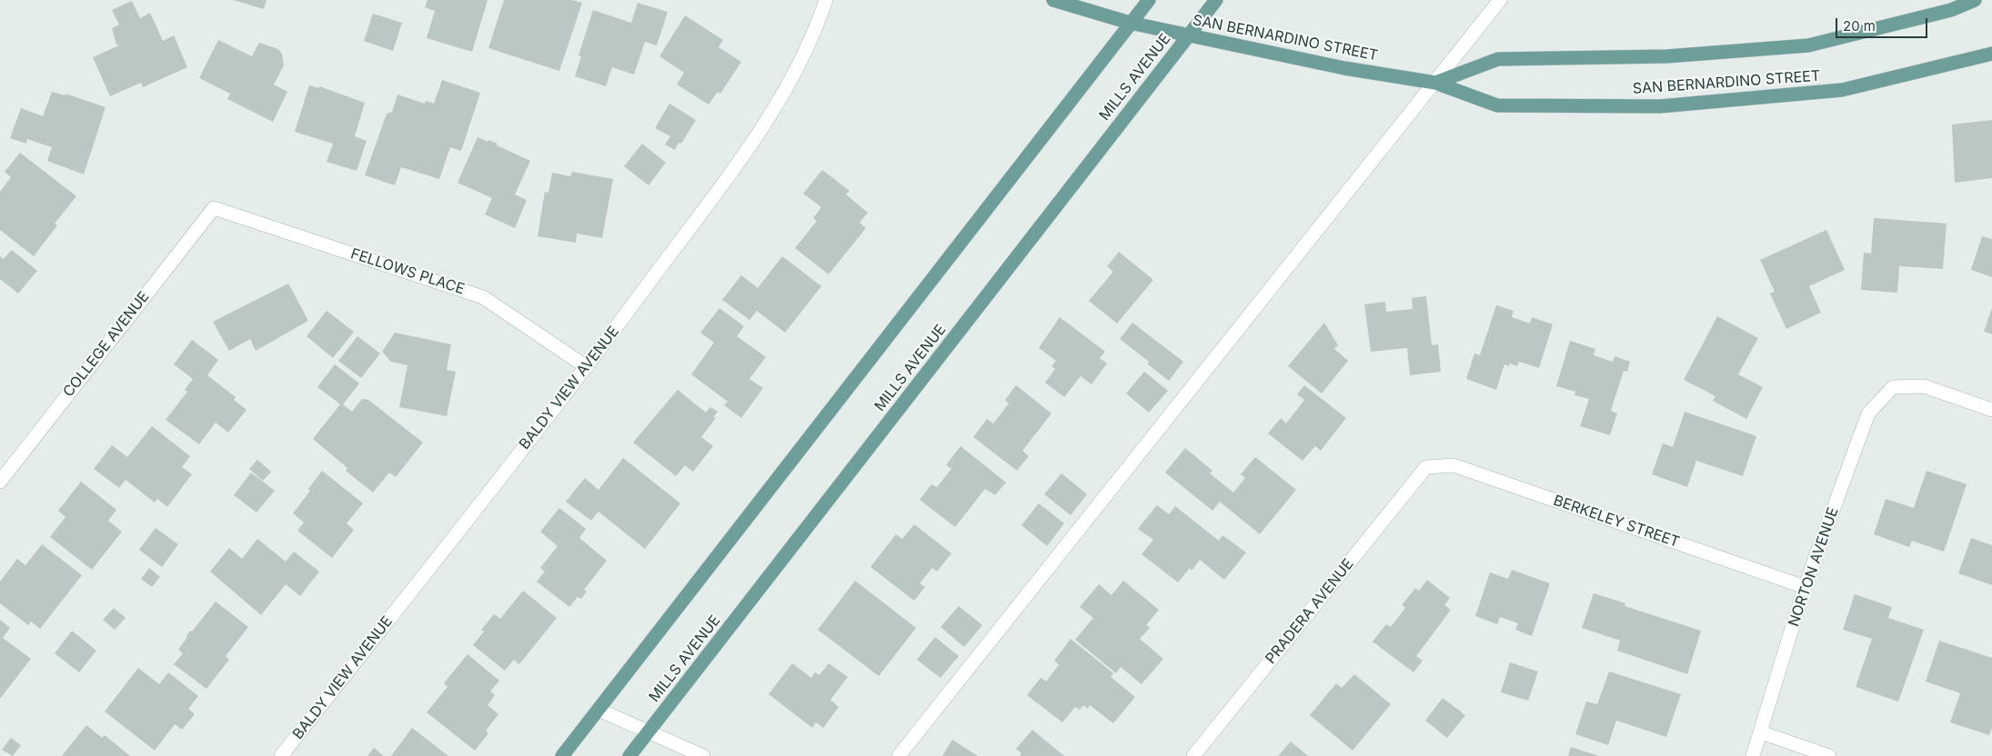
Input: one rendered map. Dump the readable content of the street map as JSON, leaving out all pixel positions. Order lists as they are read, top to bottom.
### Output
{
  "streets": {
    "main road": ["SAN BERNARDINO STREET", "MILLS AVENUE"],
    "street": [
      "FELLOWS PLACE",
      "COLLEGE AVENUE",
      "BALDY VIEW AVENUE",
      "BERKELEY STREET",
      "NORTON AVENUE",
      "PRADERA AVENUE"
    ]
  },
  "crossings": [
    ["SAN BERNARDINO STREET", "MILLS AVENUE"],
    ["FELLOWS PLACE", "COLLEGE AVENUE"],
    ["FELLOWS PLACE", "BALDY VIEW AVENUE"],
    ["BERKELEY STREET", "NORTON AVENUE"],
    ["BERKELEY STREET", "PRADERA AVENUE"]
  ],
  "scale_bar": "20 m"
}
